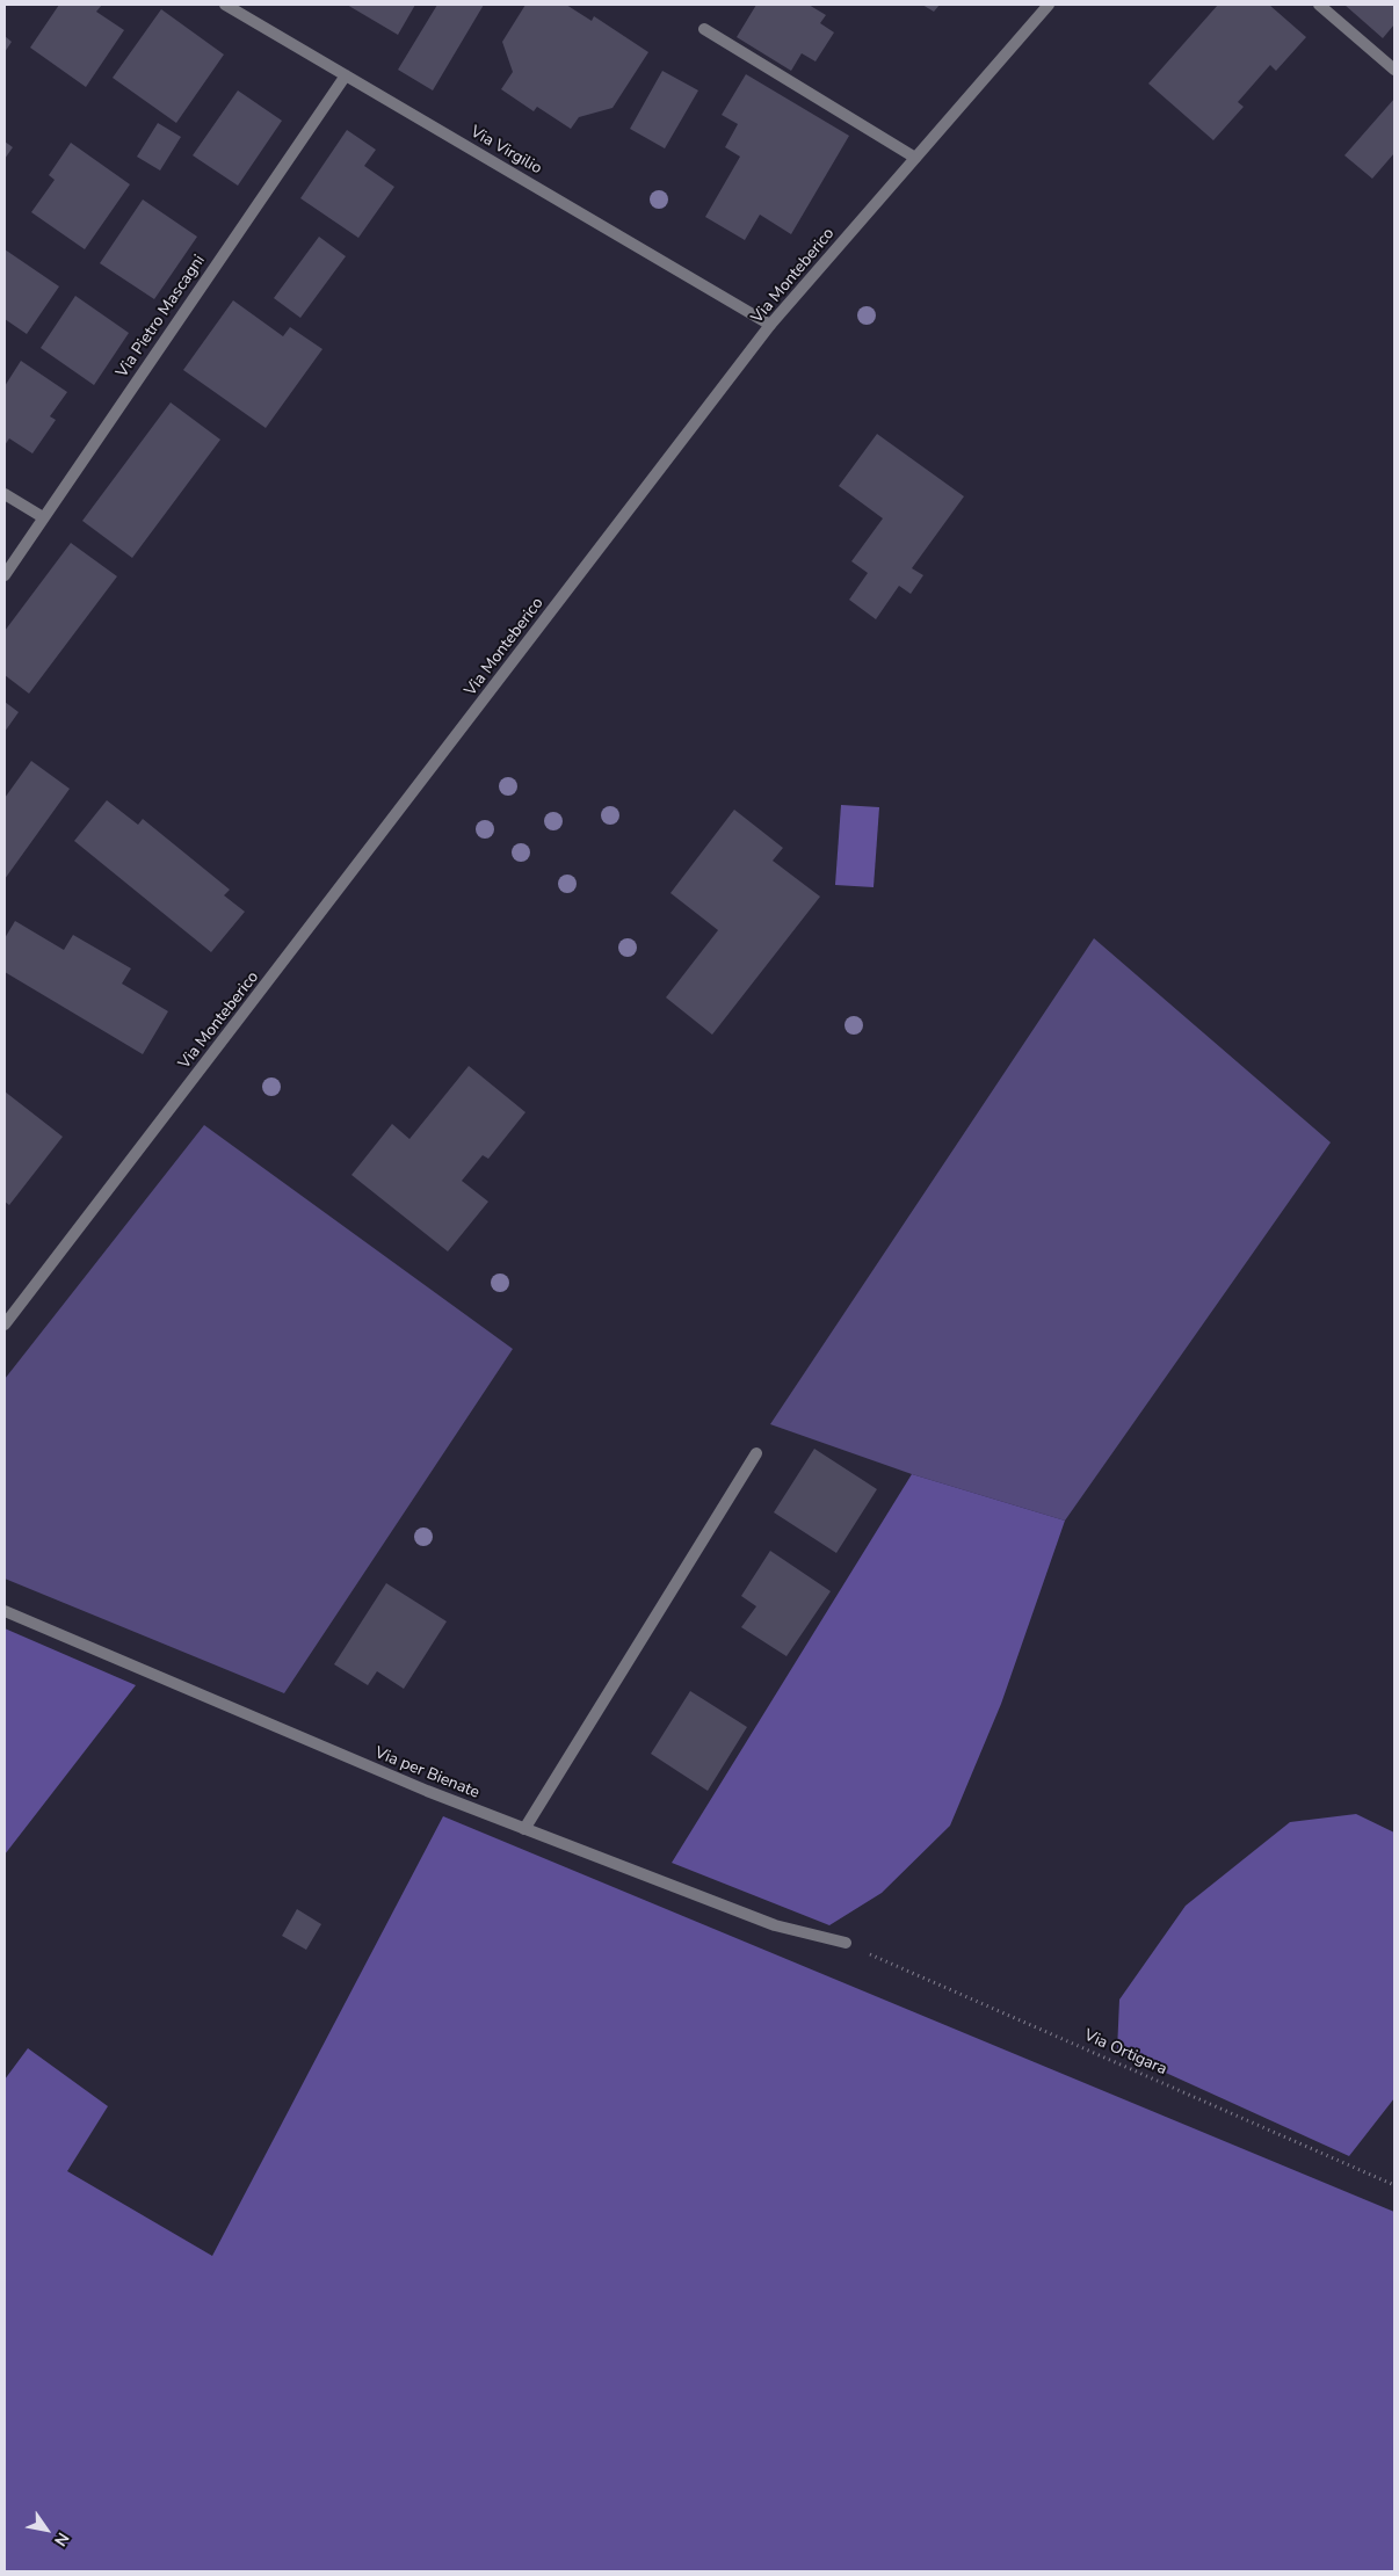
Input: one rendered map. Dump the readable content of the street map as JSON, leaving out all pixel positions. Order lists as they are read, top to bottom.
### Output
{
  "streets": {
    "street": [
      "Via Virgilio",
      "Via Monteberico",
      "Via Pietro Mascagni",
      "Via per Bienate"
    ],
    "path": ["Via Ortigara"]
  },
  "crossings": [
    ["Via Virgilio", "Via Monteberico"],
    ["Via Virgilio", "Via Pietro Mascagni"],
    ["Via per Bienate", "Via Ortigara"]
  ],
  "north": "bottom right"
}
